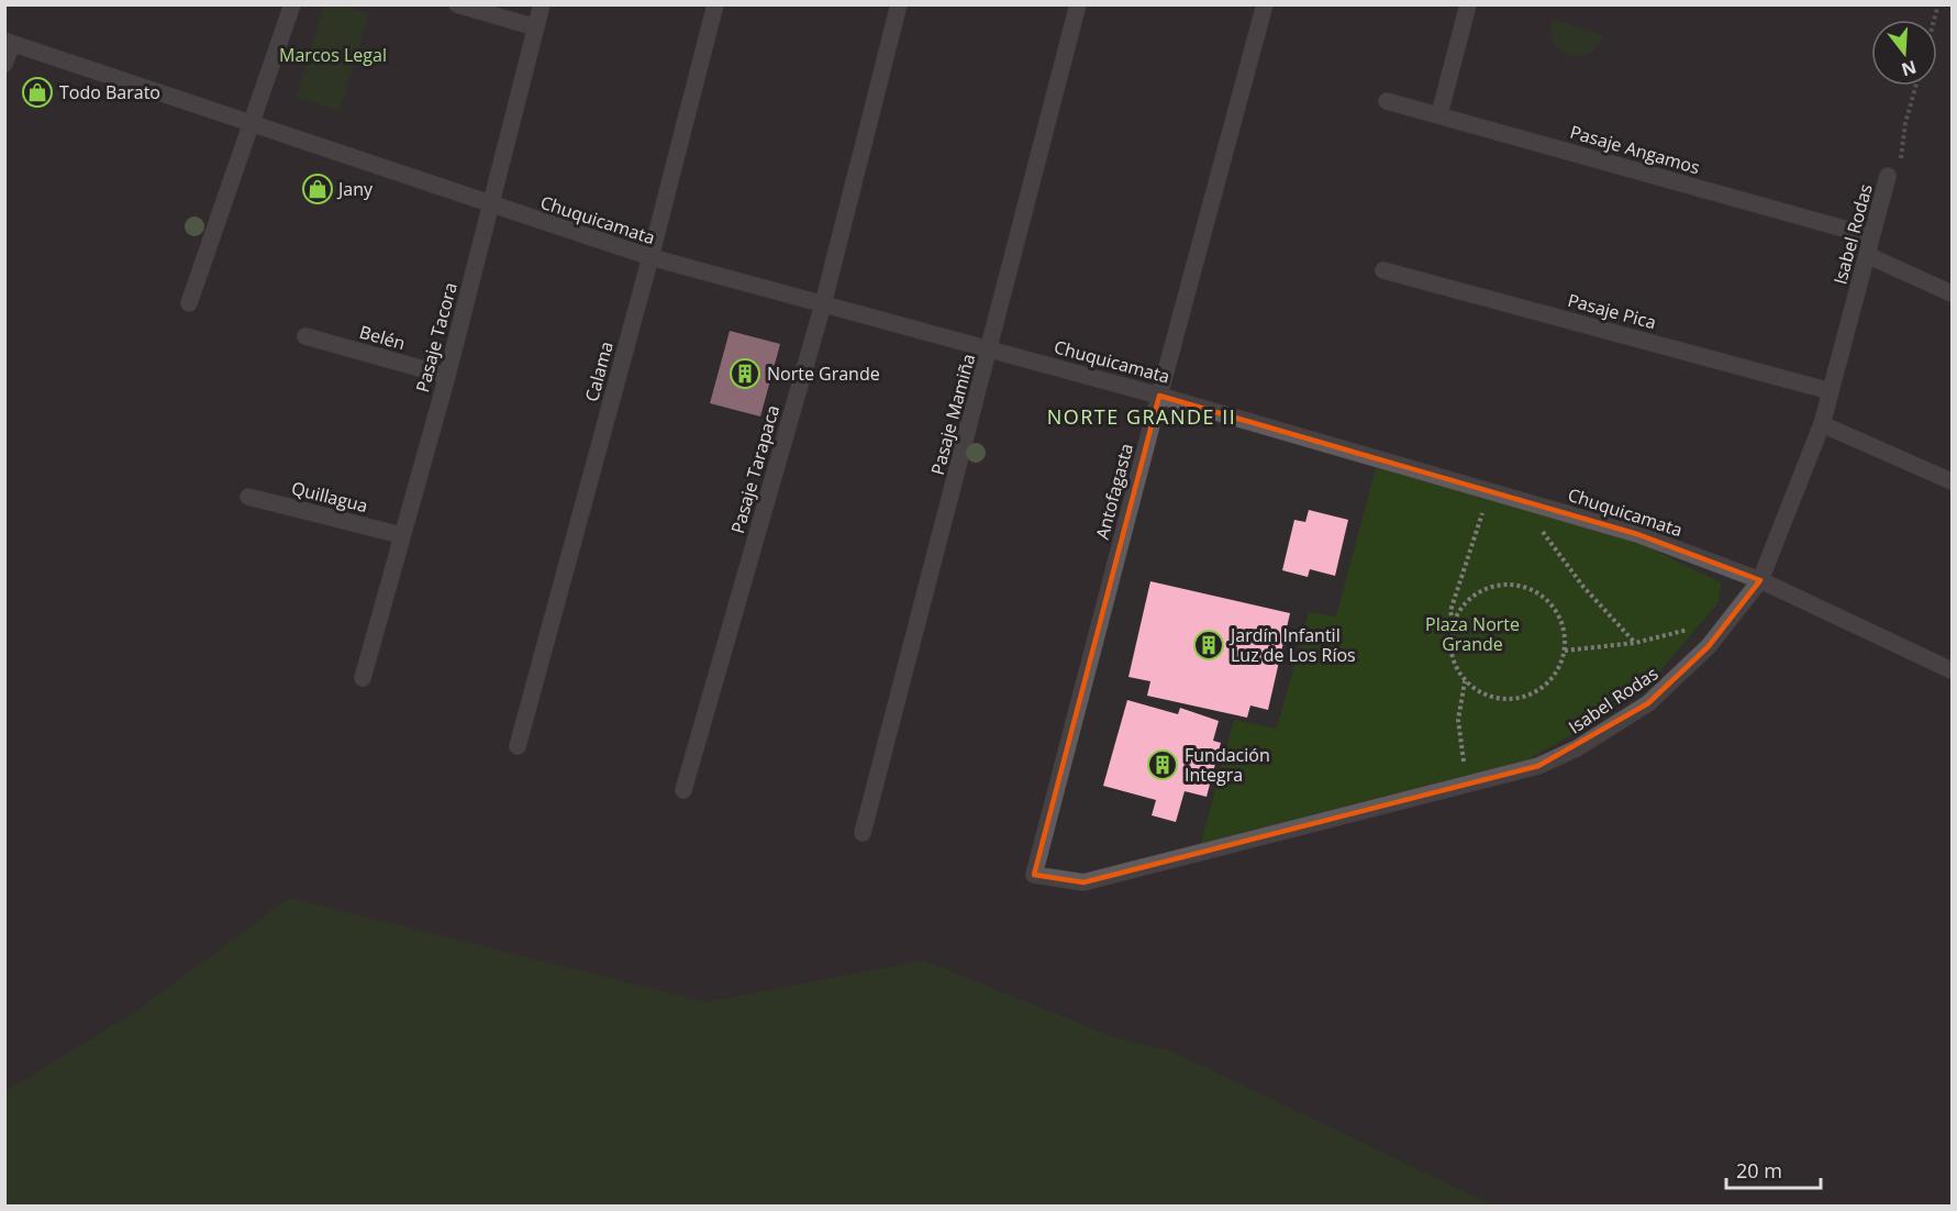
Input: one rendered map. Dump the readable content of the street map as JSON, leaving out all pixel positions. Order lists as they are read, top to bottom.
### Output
{
  "streets": {
    "street": [
      "Pasaje Angamos",
      "Chuquicamata",
      "Isabel Rodas",
      "Pasaje Pica",
      "Belén",
      "Pasaje Tacora",
      "Calama",
      "Pasaje Mamiña",
      "Pasaje Tarapaca",
      "Antofagasta",
      "Quillagua"
    ]
  },
  "crossings": [
    ["Pasaje Angamos", "Isabel Rodas"],
    ["Chuquicamata", "Isabel Rodas"],
    ["Chuquicamata", "Pasaje Tacora"],
    ["Chuquicamata", "Calama"],
    ["Chuquicamata", "Pasaje Mamiña"],
    ["Chuquicamata", "Pasaje Tarapaca"],
    ["Chuquicamata", "Antofagasta"],
    ["Isabel Rodas", "Pasaje Pica"],
    ["Isabel Rodas", "Antofagasta"],
    ["Belén", "Pasaje Tacora"],
    ["Pasaje Tacora", "Quillagua"]
  ],
  "districts": ["NORTE GRANDE II"],
  "parks": ["Marcos Legal", "Plaza Norte Grande"],
  "places": {
    "shop": ["Todo Barato", "Jany"],
    "building": ["Norte Grande", "Jardín Infantil Luz de Los Ríos", "Fundación Integra"]
  },
  "scale_bar": "20 m",
  "north": "bottom"
}
